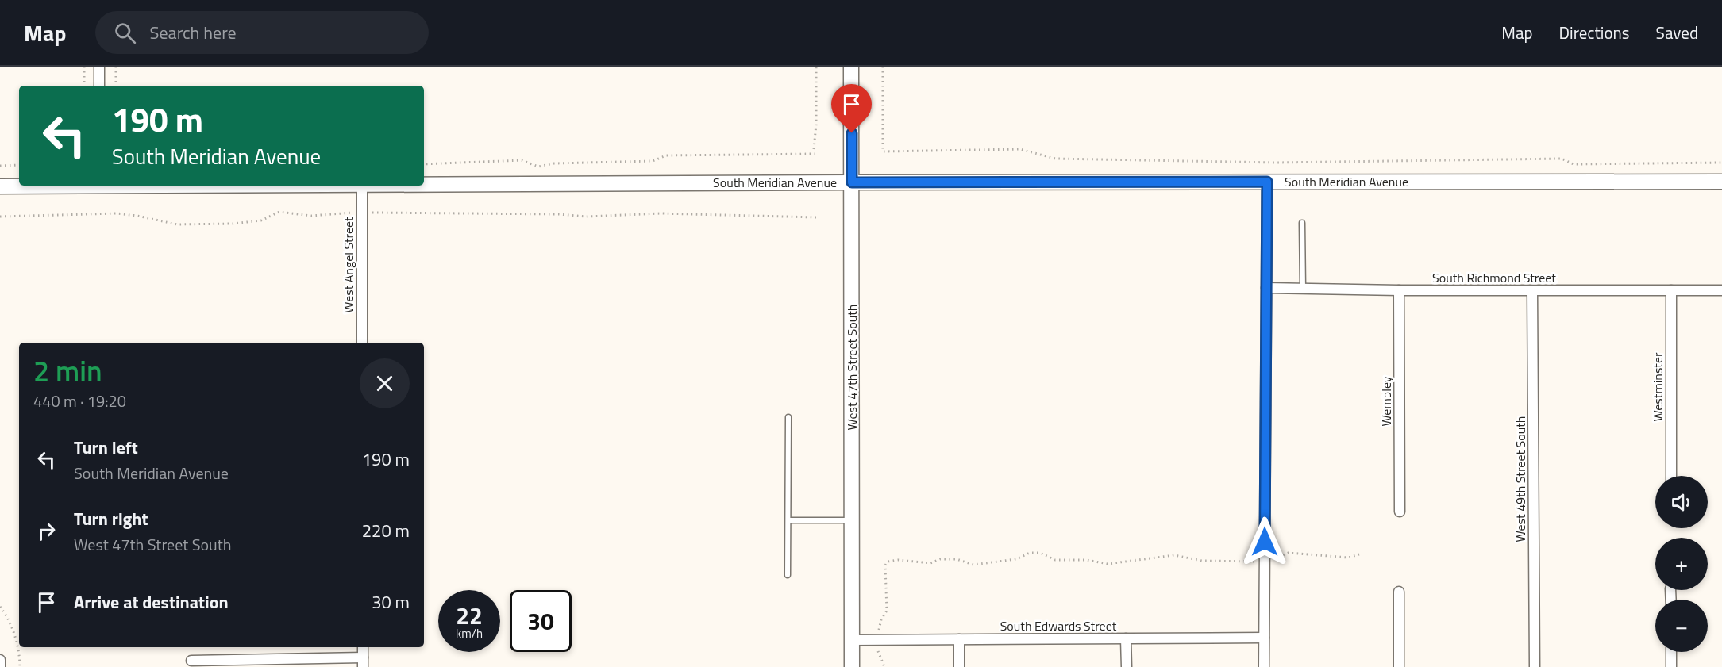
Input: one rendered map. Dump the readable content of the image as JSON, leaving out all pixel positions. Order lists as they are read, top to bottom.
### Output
{
  "streets": {
    "main road": ["South Meridian Avenue", "West 47th Street South"],
    "street": [
      "West Angel Street",
      "South Richmond Street",
      "Westminster",
      "Wembley",
      "West 49th Street South",
      "South Edwards Street"
    ]
  },
  "crossings": [
    ["South Meridian Avenue", "West 47th Street South"],
    ["South Richmond Street", "Westminster"],
    ["South Richmond Street", "Wembley"],
    ["South Richmond Street", "West 49th Street South"],
    ["West 47th Street South", "South Edwards Street"]
  ],
  "page": {
    "header": "Map",
    "search": "Search here",
    "nav": ["Map", "Directions", "Saved"],
    "turn": ["190 m", "South Meridian Avenue"],
    "heading": ["2 min", "440 m · 19:20"],
    "list": [
      {
        "name": "Turn left",
        "note": "South Meridian Avenue",
        "value": "190 m"
      },
      {
        "name": "Turn right",
        "note": "West 47th Street South",
        "value": "220 m"
      },
      {
        "name": "Arrive at destination",
        "value": "30 m"
      }
    ],
    "map_buttons": ["+", "−"],
    "speed": "22 km/h",
    "limit": "30"
  }
}
